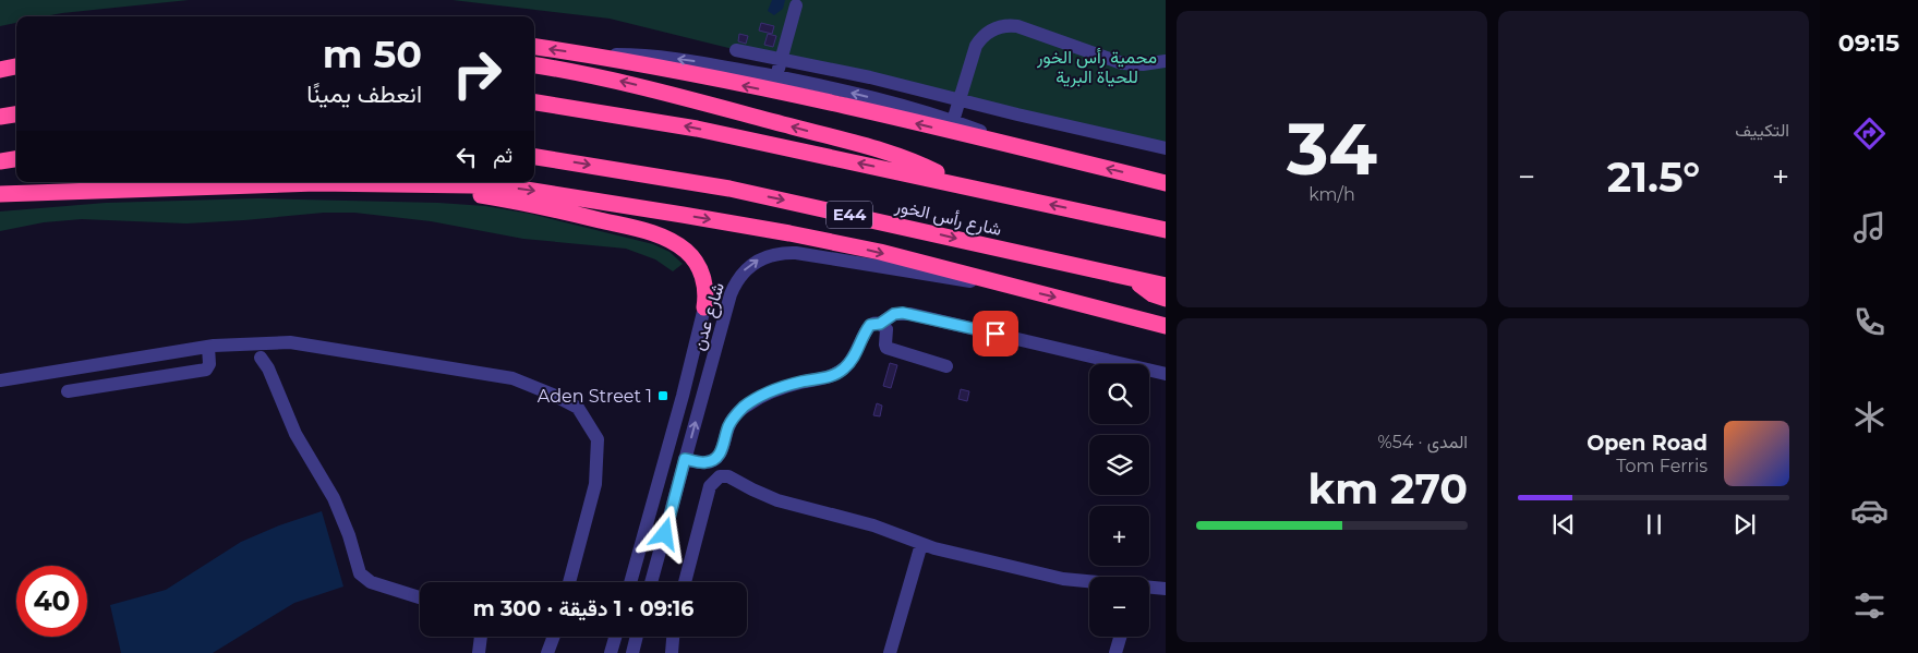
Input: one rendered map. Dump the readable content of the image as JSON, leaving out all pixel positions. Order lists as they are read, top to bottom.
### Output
{
  "streets": {
    "highway": ["E44", "شارع رأس الخور"],
    "street": ["شارع عدن"]
  },
  "parks": ["محمية رأس الخور للحياة البرية"],
  "places": {
    "transit": ["Aden Street 1"]
  },
  "page": {
    "tabs": "09:15",
    "tile": [
      "التكييف",
      ["34", "km/h"],
      ["المدى · 54%", "270 km"]
    ],
    "turn": ["50 m", "انعطف يمينًا"],
    "then": "ثم",
    "heat": ["−", "21.5°", "+"],
    "map_buttons": ["+", "−"],
    "song": ["Open Road", "Tom Ferris"],
    "limit": "40",
    "trip": "09:16 · 1 دقيقة · 300 m"
  }
}
